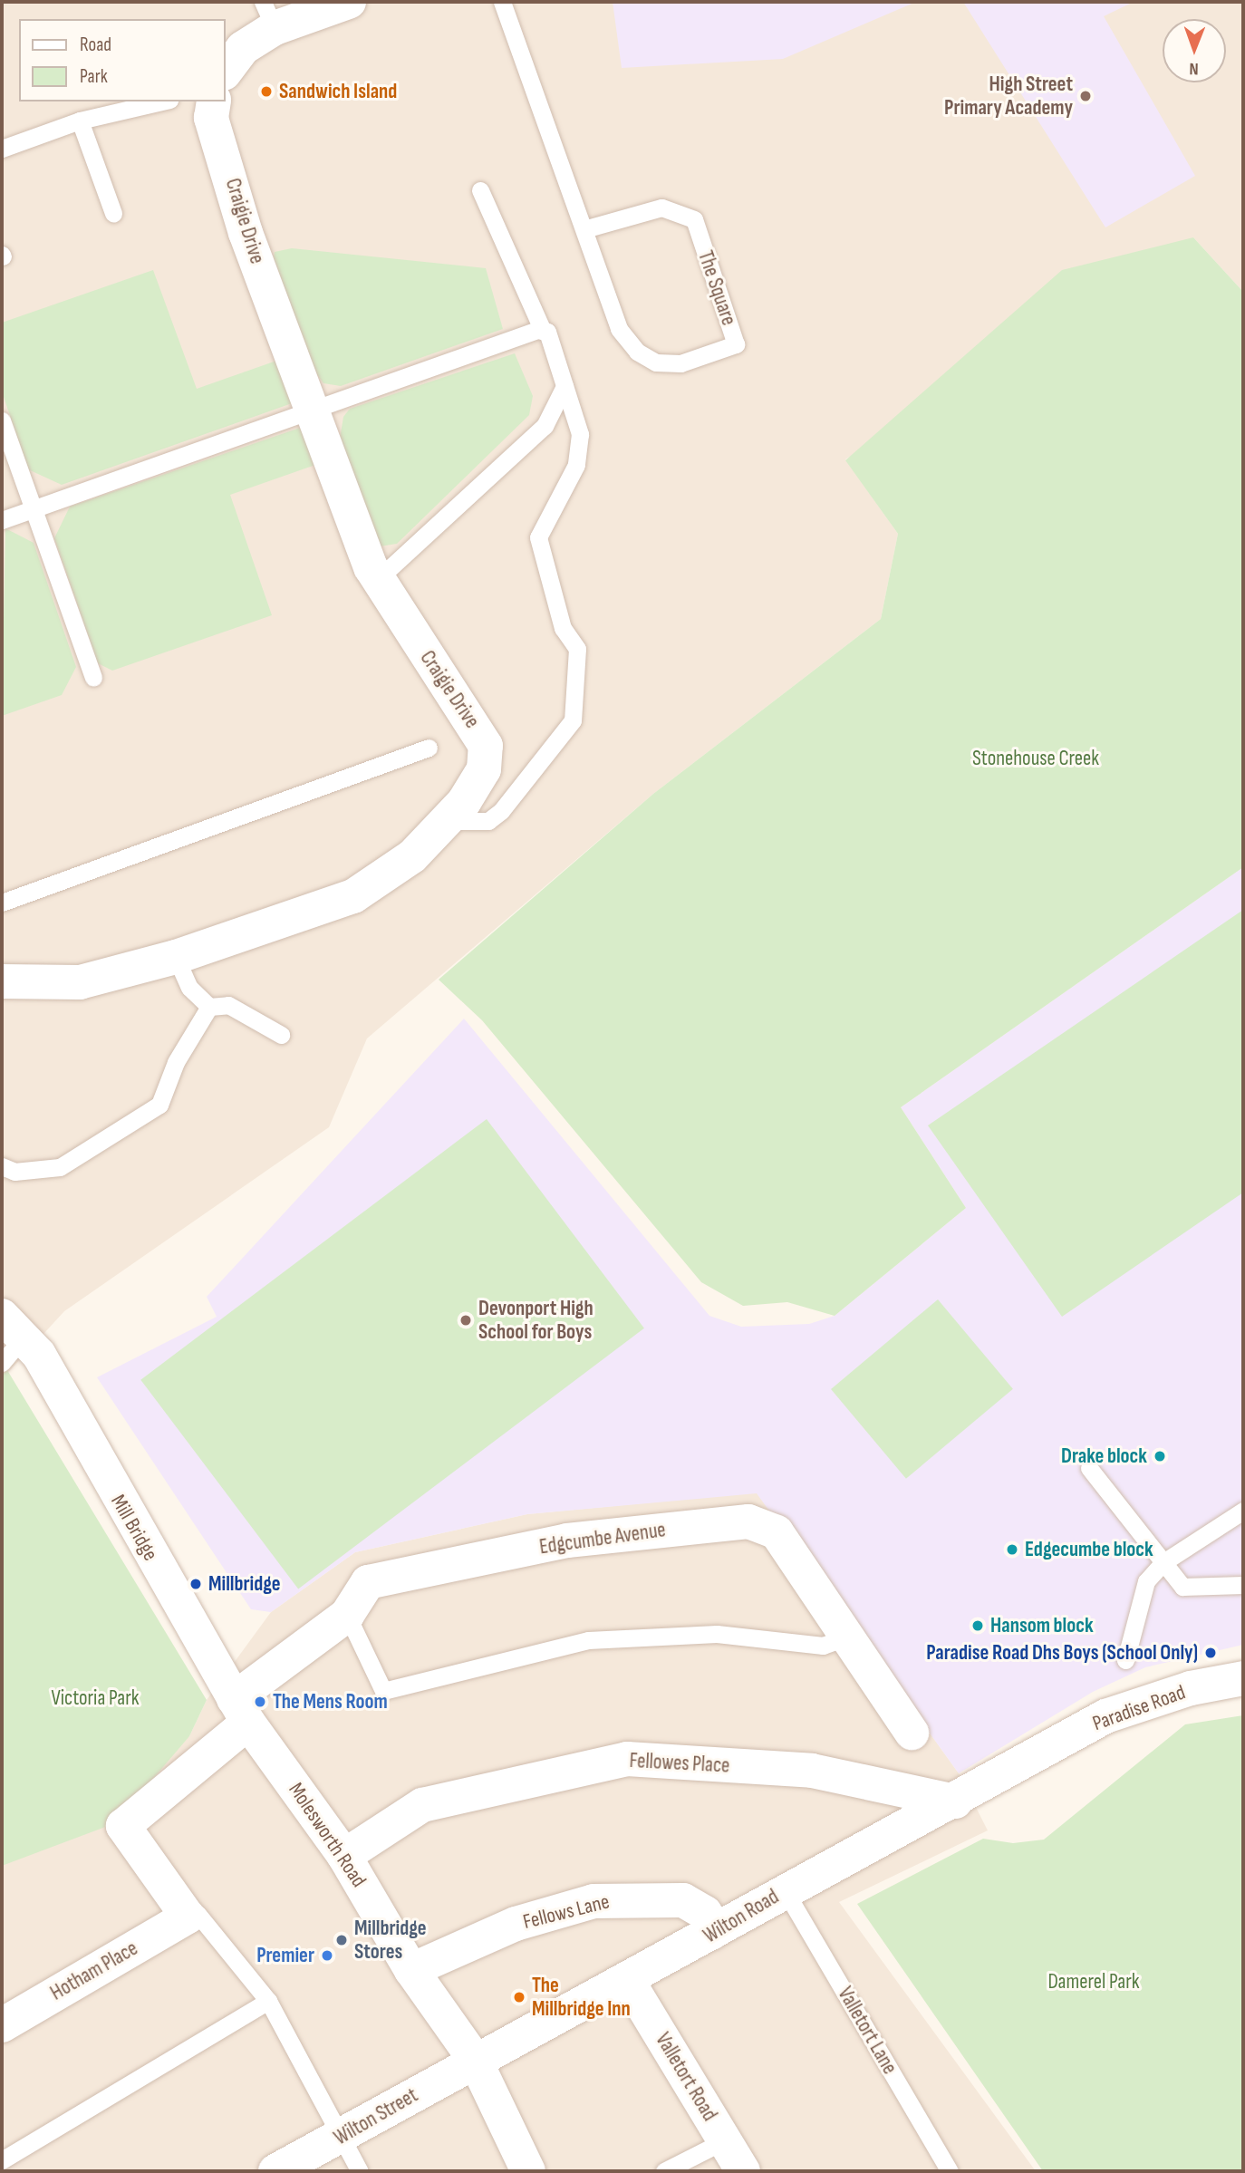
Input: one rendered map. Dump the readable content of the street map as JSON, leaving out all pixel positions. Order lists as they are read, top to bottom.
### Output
{
  "streets": {
    "street": [
      "Craigie Drive",
      "Mill Bridge",
      "Edgcumbe Avenue",
      "Paradise Road",
      "Fellowes Place",
      "Molesworth Road",
      "Fellows Lane",
      "Wilton Road",
      "Hotham Place",
      "Valletort Road",
      "Wilton Street"
    ],
    "lane": ["The Square", "Valletort Lane"]
  },
  "crossings": [
    ["Mill Bridge", "Edgcumbe Avenue"],
    ["Mill Bridge", "Molesworth Road"],
    ["Edgcumbe Avenue", "Molesworth Road"],
    ["Edgcumbe Avenue", "Hotham Place"],
    ["Paradise Road", "Wilton Road"],
    ["Fellowes Place", "Molesworth Road"],
    ["Fellowes Place", "Wilton Road"],
    ["Molesworth Road", "Fellows Lane"],
    ["Molesworth Road", "Wilton Road"],
    ["Molesworth Road", "Wilton Street"],
    ["Fellows Lane", "Wilton Road"],
    ["Wilton Road", "Valletort Lane"],
    ["Wilton Road", "Valletort Road"],
    ["Wilton Road", "Wilton Street"]
  ],
  "parks": ["Stonehouse Creek", "Victoria Park", "Damerel Park"],
  "places": [
    "Sandwich Island",
    "High Street Primary Academy",
    "Devonport High School for Boys",
    "Drake block",
    "Edgecumbe block",
    "Millbridge",
    "Hansom block",
    "Paradise Road Dhs Boys (School Only)",
    "The Mens Room",
    "Millbridge Stores",
    "Premier",
    "The Millbridge Inn"
  ],
  "legend": ["Road", "Park"],
  "north": "bottom"
}
